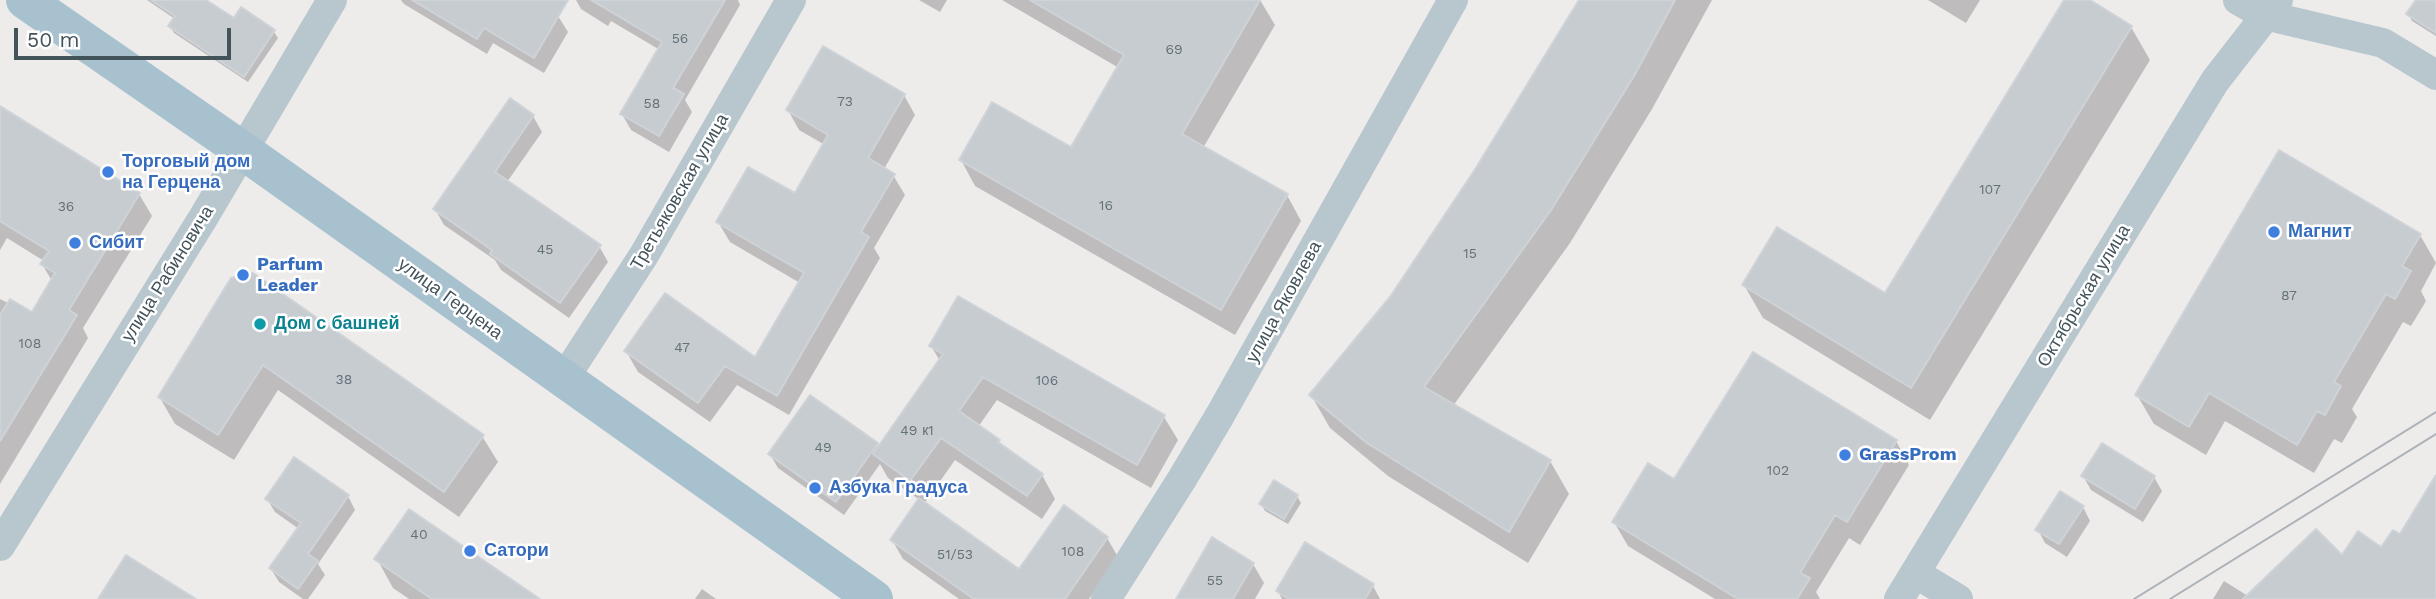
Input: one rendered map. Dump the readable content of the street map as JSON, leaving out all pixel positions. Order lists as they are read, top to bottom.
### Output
{
  "streets": {
    "main road": ["улица Герцена"],
    "street": [
      "Третьяковская улица",
      "улица Рабиновича",
      "Октябрьская улица",
      "улица Яковлева"
    ]
  },
  "crossings": [
    ["Третьяковская улица", "улица Герцена"],
    ["улица Рабиновича", "улица Герцена"]
  ],
  "places": [
    "Торговый дом на Герцена",
    "Магнит",
    "Сибит",
    "Parfum Leader",
    "Дом с башней",
    "GrassProm",
    "Азбука Градуса",
    "Сатори"
  ],
  "house_numbers": [
    "56",
    "69",
    "73",
    "58",
    "107",
    "16",
    "36",
    "45",
    "15",
    "87",
    "108",
    "47",
    "38",
    "106",
    "49 к1",
    "49",
    "102",
    "40",
    "108",
    "51/53",
    "55"
  ],
  "scale_bar": "50 m"
}
